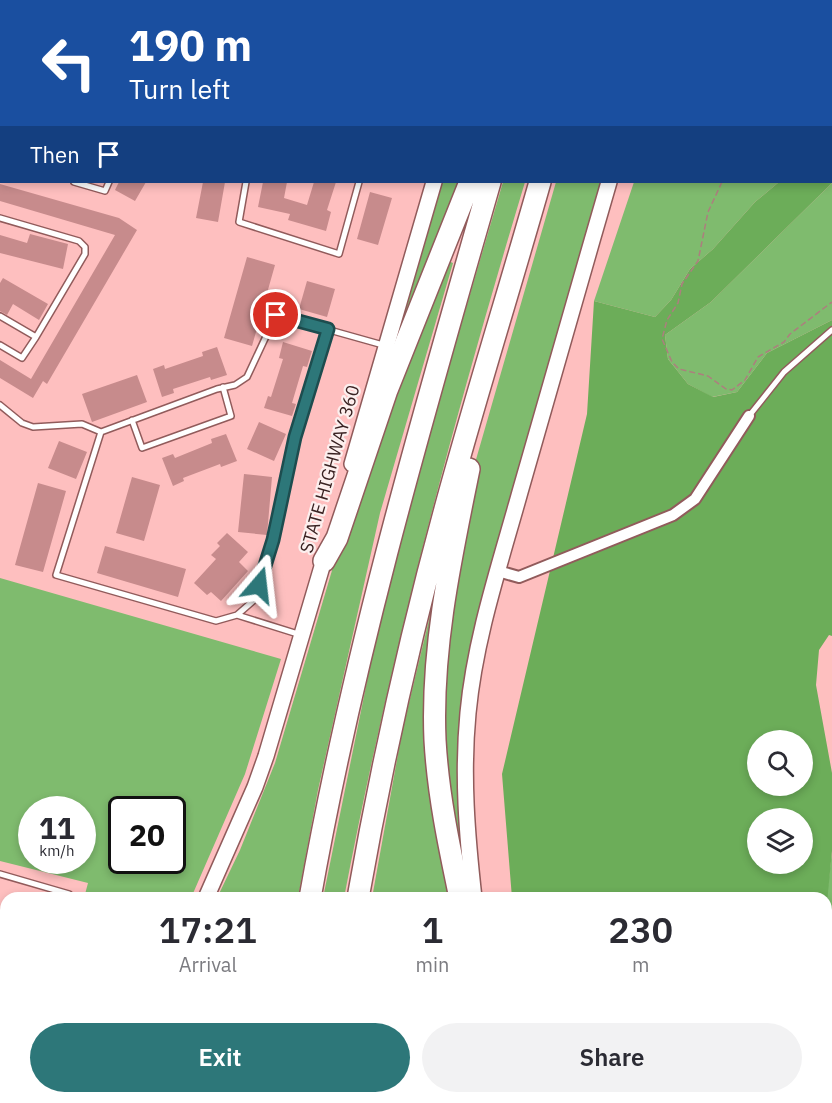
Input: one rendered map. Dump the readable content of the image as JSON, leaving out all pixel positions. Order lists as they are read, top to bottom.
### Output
{
  "streets": {
    "main road": ["STATE HIGHWAY 360"]
  },
  "page": {
    "turn": ["190 m", "Turn left"],
    "then": "Then",
    "speed": "11 km/h",
    "limit": "20",
    "eta": [
      "17:21",
      "Arrival",
      "1",
      "min",
      "230",
      "m"
    ],
    "buttons": ["Exit", "Share"]
  }
}
